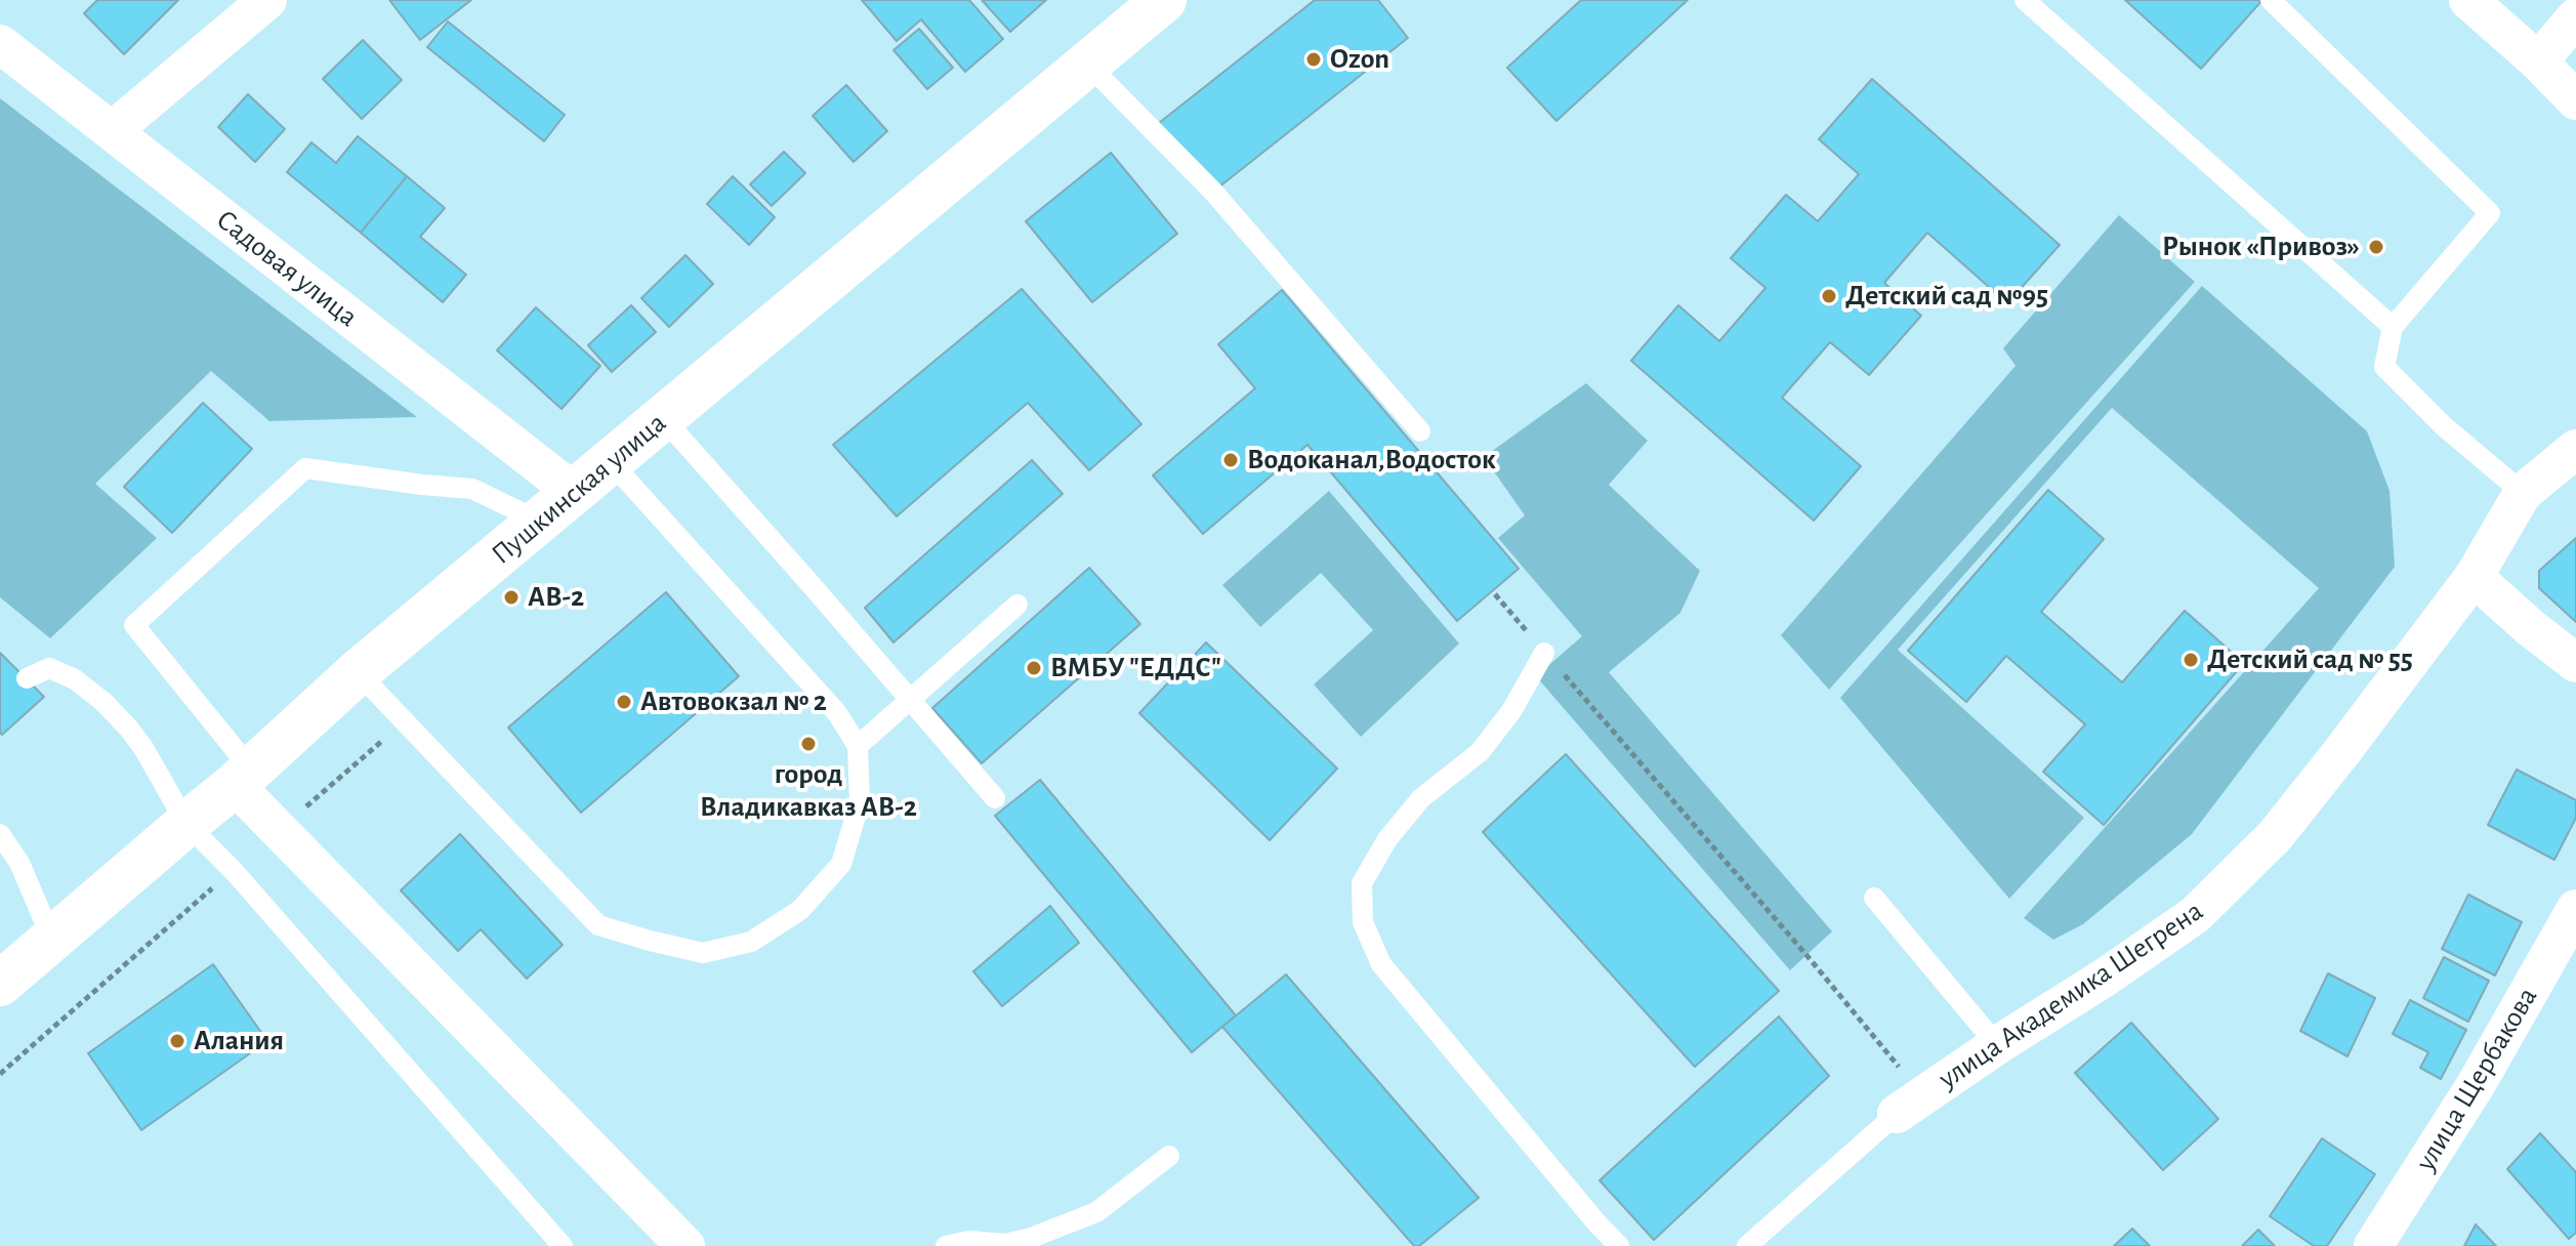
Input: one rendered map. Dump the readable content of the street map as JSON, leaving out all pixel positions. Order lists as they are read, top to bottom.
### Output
{
  "streets": {
    "street": [
      "Садовая улица",
      "Пушкинская улица",
      "улица Академика Шегрена",
      "улица Щербакова"
    ]
  },
  "crossings": [
    ["Садовая улица", "Пушкинская улица"]
  ],
  "places": [
    "Ozon",
    "Рынок «Привоз»",
    "Детский сад №95",
    "Водоканал,Водосток",
    "АВ-2",
    "Детский сад № 55",
    "ВМБУ \"ЕДДС\"",
    "Автовокзал № 2",
    "город Владикавказ АВ-2",
    "Алания"
  ]
}
